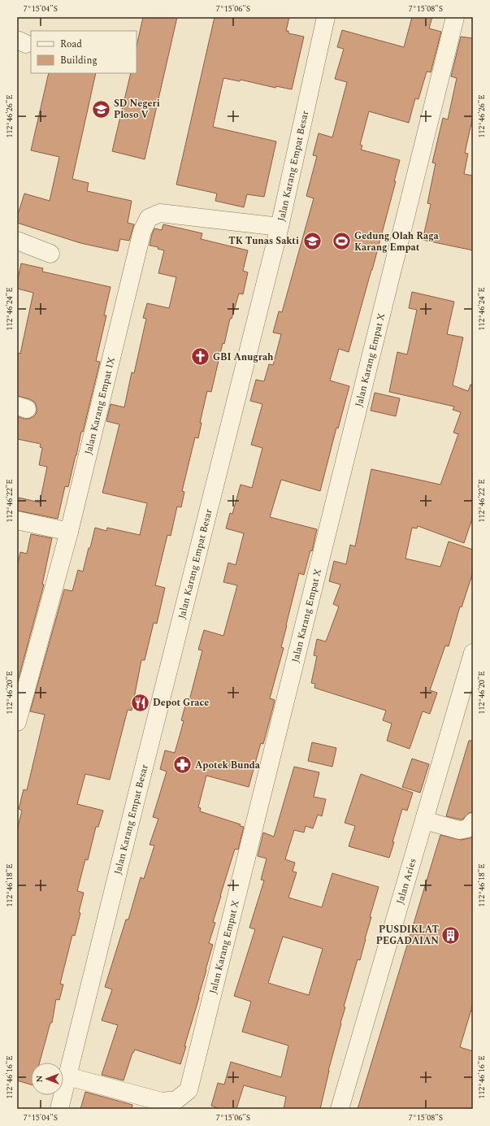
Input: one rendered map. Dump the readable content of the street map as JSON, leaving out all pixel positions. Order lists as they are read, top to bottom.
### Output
{
  "streets": {
    "street": [
      "Jalan Karang Empat Besar",
      "Jalan Karang Empat X",
      "Jalan Karang Empat IX",
      "Jalan Aries"
    ]
  },
  "crossings": [
    ["Jalan Karang Empat Besar", "Jalan Karang Empat X"],
    ["Jalan Karang Empat Besar", "Jalan Karang Empat IX"]
  ],
  "places": {
    "school or university": ["SD Negeri Ploso V", "TK Tunas Sakti"],
    "sports": ["Gedung Olah Raga Karang Empat"],
    "church": ["GBI Anugrah"],
    "restaurant": ["Depot Grace"],
    "pharmacy": ["Apotek Bunda"],
    "building": ["PUSDIKLAT PEGADAIAN"]
  },
  "legend": ["Road", "Building"],
  "north": "left",
  "coordinates": [
    "7°15'04\"S",
    "7°15'06\"S",
    "7°15'08\"S",
    "112°46'26\"E",
    "112°46'24\"E",
    "112°46'22\"E",
    "112°46'20\"E",
    "112°46'18\"E",
    "112°46'16\"E"
  ]
}
